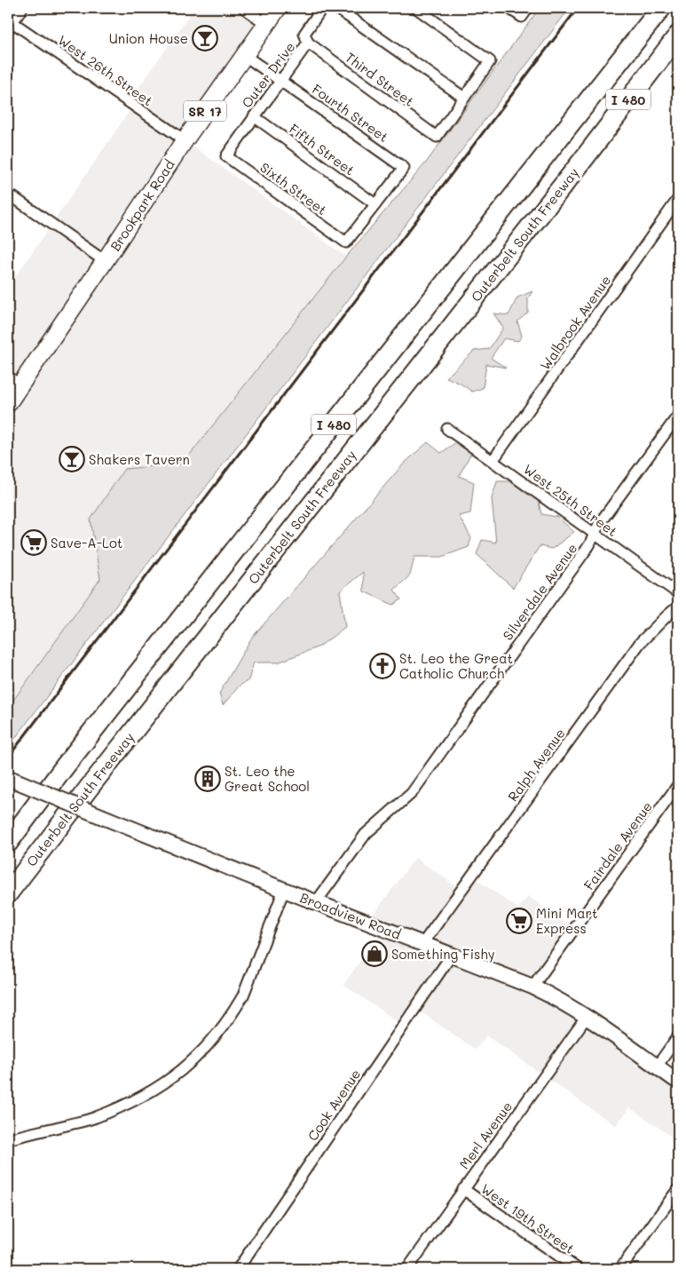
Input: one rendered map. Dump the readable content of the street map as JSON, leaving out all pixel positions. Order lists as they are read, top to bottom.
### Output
{
  "streets": {
    "highway": ["I 480", "Outerbelt South Freeway"],
    "main road": ["SR 17", "Brookpark Road", "Broadview Road"],
    "street": [
      "West 26th Street",
      "Outer Drive",
      "Third Street",
      "Fourth Street",
      "Fifth Street",
      "Sixth Street",
      "Walbrook Avenue",
      "West 25th Street",
      "Silverdale Avenue",
      "Ralph Avenue",
      "Fairdale Avenue",
      "Cook Avenue",
      "Merl Avenue",
      "West 19th Street"
    ]
  },
  "crossings": [
    ["West 26th Street", "Brookpark Road"],
    ["Outer Drive", "Third Street"],
    ["Outer Drive", "Fourth Street"],
    ["Outer Drive", "Fifth Street"],
    ["Outer Drive", "Sixth Street"],
    ["Fourth Street", "Fifth Street"],
    ["Fourth Street", "Sixth Street"],
    ["Fourth Street", "Brookpark Road"],
    ["Fifth Street", "Sixth Street"],
    ["Walbrook Avenue", "West 25th Street"],
    ["West 25th Street", "Silverdale Avenue"],
    ["Silverdale Avenue", "Broadview Road"],
    ["Ralph Avenue", "Broadview Road"],
    ["Fairdale Avenue", "Broadview Road"],
    ["Broadview Road", "Cook Avenue"],
    ["Broadview Road", "Merl Avenue"],
    ["Merl Avenue", "West 19th Street"]
  ],
  "places": {
    "bar": ["Union House", "Shakers Tavern"],
    "supermarket": ["Save-A-Lot", "Mini Mart Express"],
    "church": ["St. Leo the Great Catholic Church"],
    "building": ["St. Leo the Great School"],
    "shop": ["Something Fishy"]
  }
}
